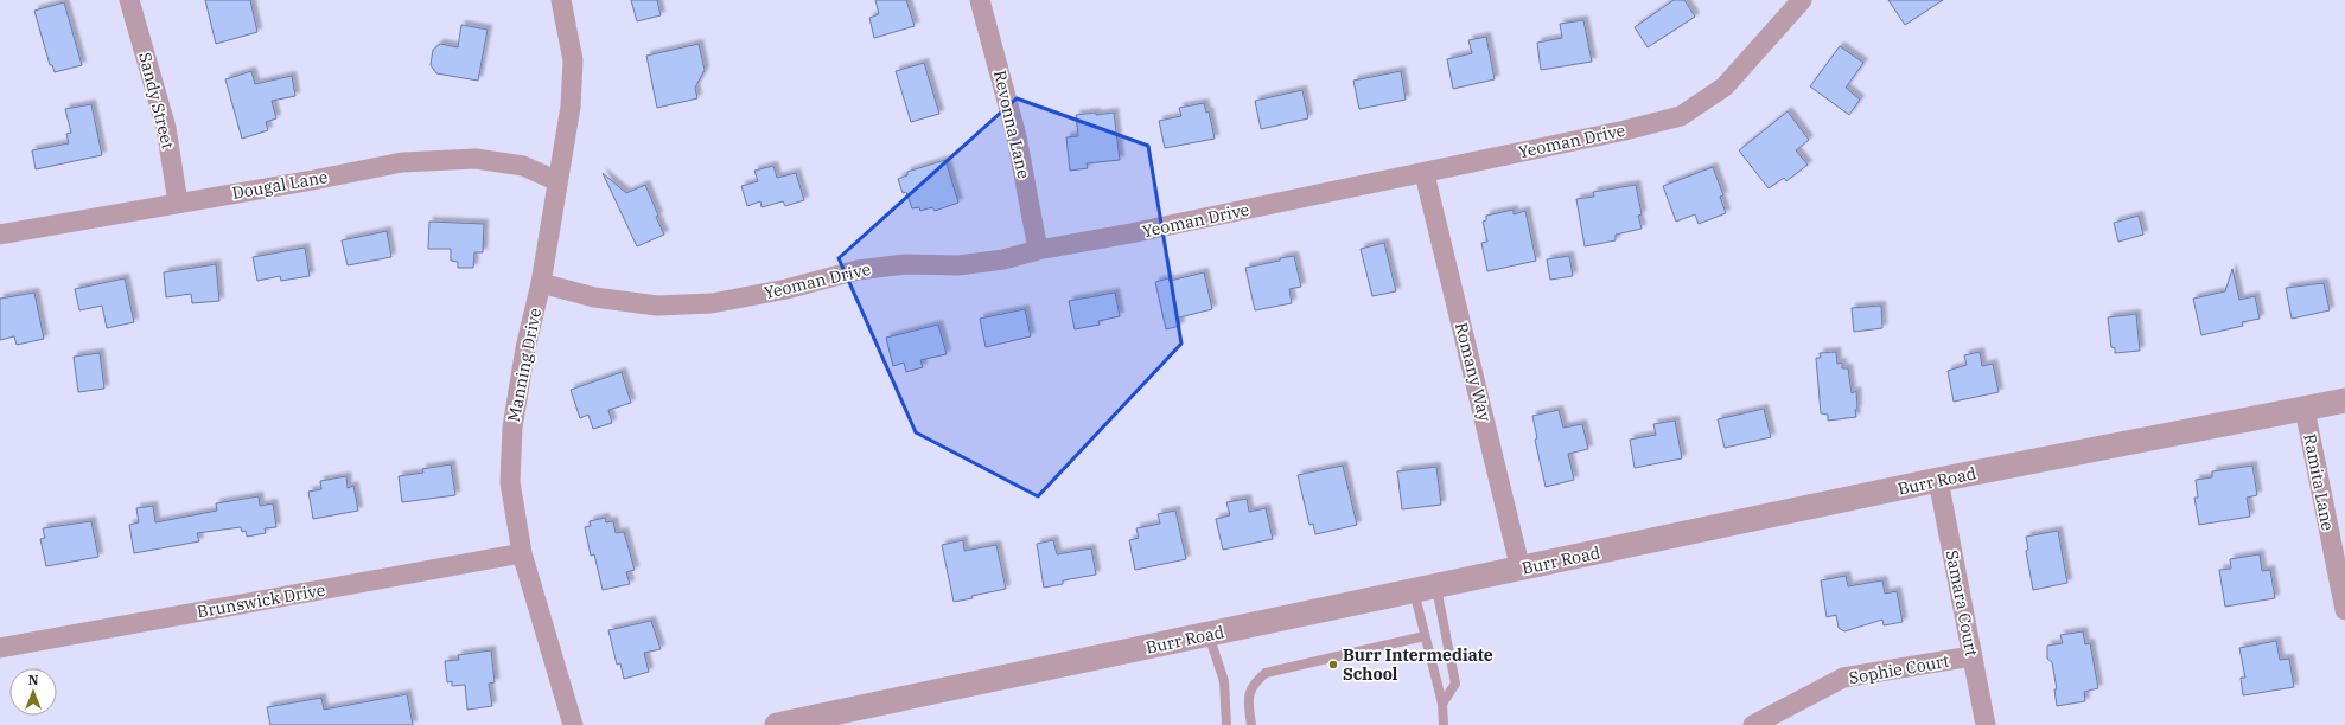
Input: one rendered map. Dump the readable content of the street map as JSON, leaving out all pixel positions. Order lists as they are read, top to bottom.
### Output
{
  "streets": {
    "street": [
      "Sandy Street",
      "Revonna Lane",
      "Yeoman Drive",
      "Dougal Lane",
      "Manning Drive",
      "Romany Way",
      "Burr Road",
      "Ramita Lane",
      "Brunswick Drive",
      "Samara Court",
      "Sophie Court"
    ]
  },
  "crossings": [
    ["Sandy Street", "Dougal Lane"],
    ["Revonna Lane", "Yeoman Drive"],
    ["Yeoman Drive", "Manning Drive"],
    ["Yeoman Drive", "Romany Way"],
    ["Dougal Lane", "Manning Drive"],
    ["Manning Drive", "Brunswick Drive"],
    ["Romany Way", "Burr Road"],
    ["Burr Road", "Ramita Lane"],
    ["Burr Road", "Samara Court"],
    ["Samara Court", "Sophie Court"]
  ],
  "places": ["Burr Intermediate School"],
  "north": "top"
}
